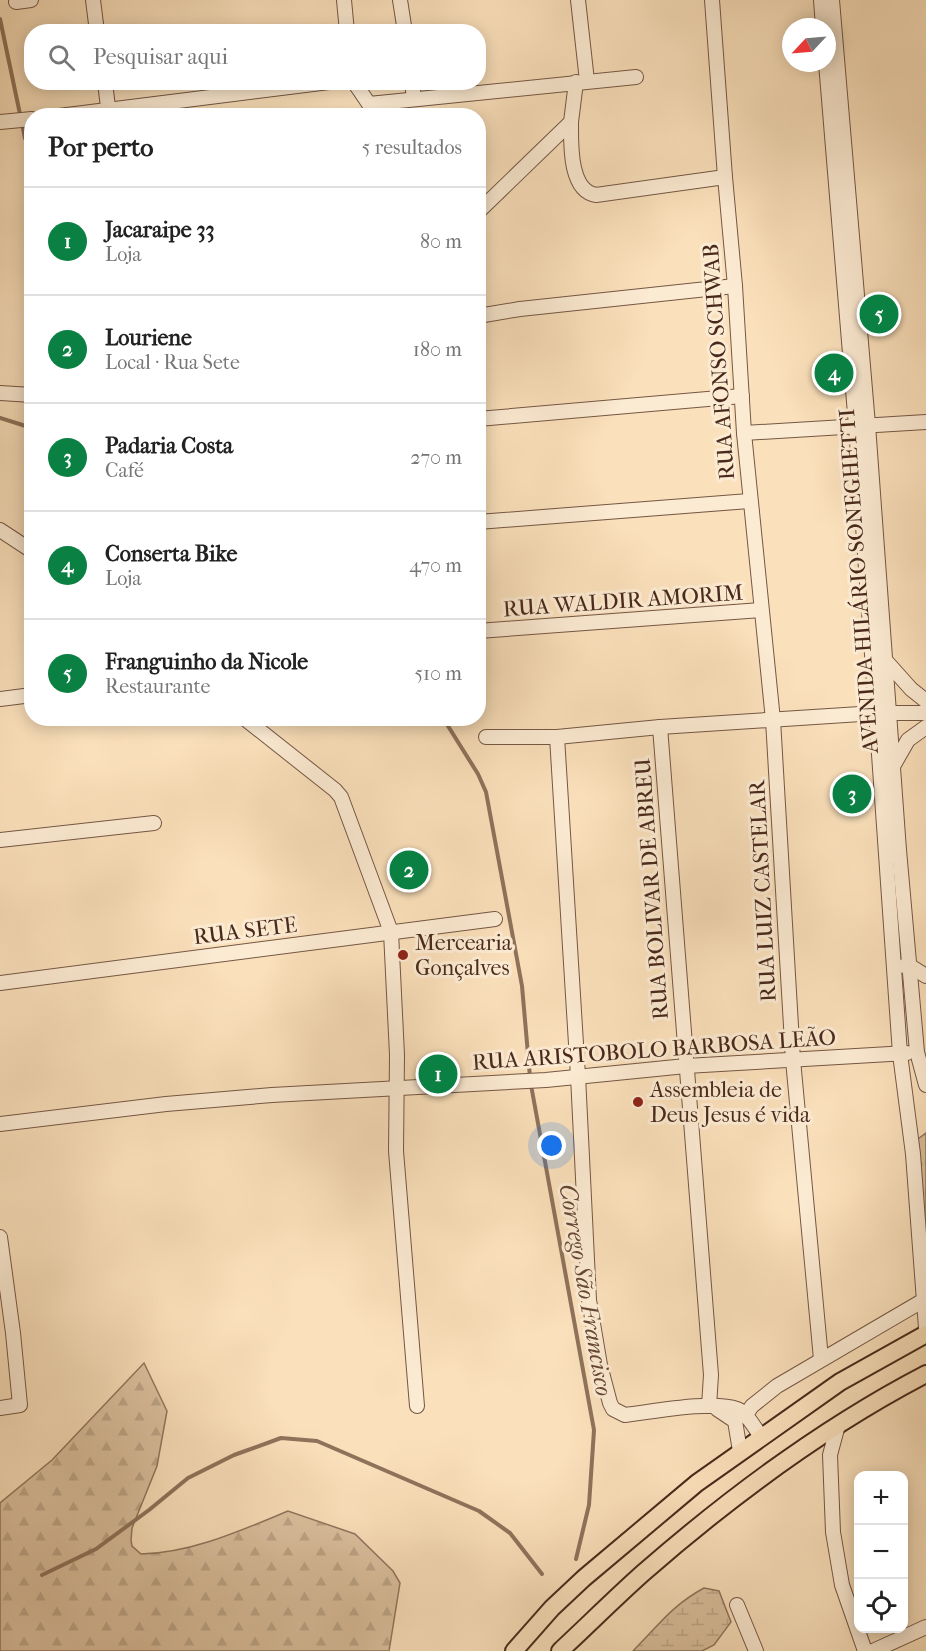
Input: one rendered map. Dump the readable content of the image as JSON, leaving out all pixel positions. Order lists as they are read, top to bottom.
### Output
{
  "streets": {
    "street": [
      "RUA AFONSO SCHWAB",
      "AVENIDA HILÁRIO SONEGHETTI",
      "RUA WALDIR AMORIM",
      "RUA BOLIVAR DE ABREU",
      "RUA LUIZ CASTELAR",
      "RUA SETE",
      "RUA ARISTOBOLO BARBOSA LEÃO"
    ]
  },
  "crossings": [
    ["RUA AFONSO SCHWAB", "RUA WALDIR AMORIM"],
    ["RUA AFONSO SCHWAB", "RUA LUIZ CASTELAR"],
    ["AVENIDA HILÁRIO SONEGHETTI", "RUA ARISTOBOLO BARBOSA LEÃO"],
    ["RUA BOLIVAR DE ABREU", "RUA ARISTOBOLO BARBOSA LEÃO"],
    ["RUA LUIZ CASTELAR", "RUA ARISTOBOLO BARBOSA LEÃO"]
  ],
  "water": ["Corrego São Francisco"],
  "places": ["Mercearia Gonçalves", "Assembleia de Deus Jesus é vida"],
  "north": "bottom left",
  "page": {
    "search": "Pesquisar aqui",
    "heading": ["Por perto", "5 resultados"],
    "list": [
      {
        "mark": "1",
        "name": "Jacaraipe 33",
        "note": "Loja",
        "value": "80 m"
      },
      {
        "mark": "2",
        "name": "Louriene",
        "note": "Local · Rua Sete",
        "value": "180 m"
      },
      {
        "mark": "3",
        "name": "Padaria Costa",
        "note": "Café",
        "value": "270 m"
      },
      {
        "mark": "4",
        "name": "Conserta Bike",
        "note": "Loja",
        "value": "470 m"
      },
      {
        "mark": "5",
        "name": "Franguinho da Nicole",
        "note": "Restaurante",
        "value": "510 m"
      }
    ],
    "pins": [
      "5",
      "4",
      "3",
      "2",
      "1"
    ],
    "map_buttons": ["+", "−"]
  }
}
